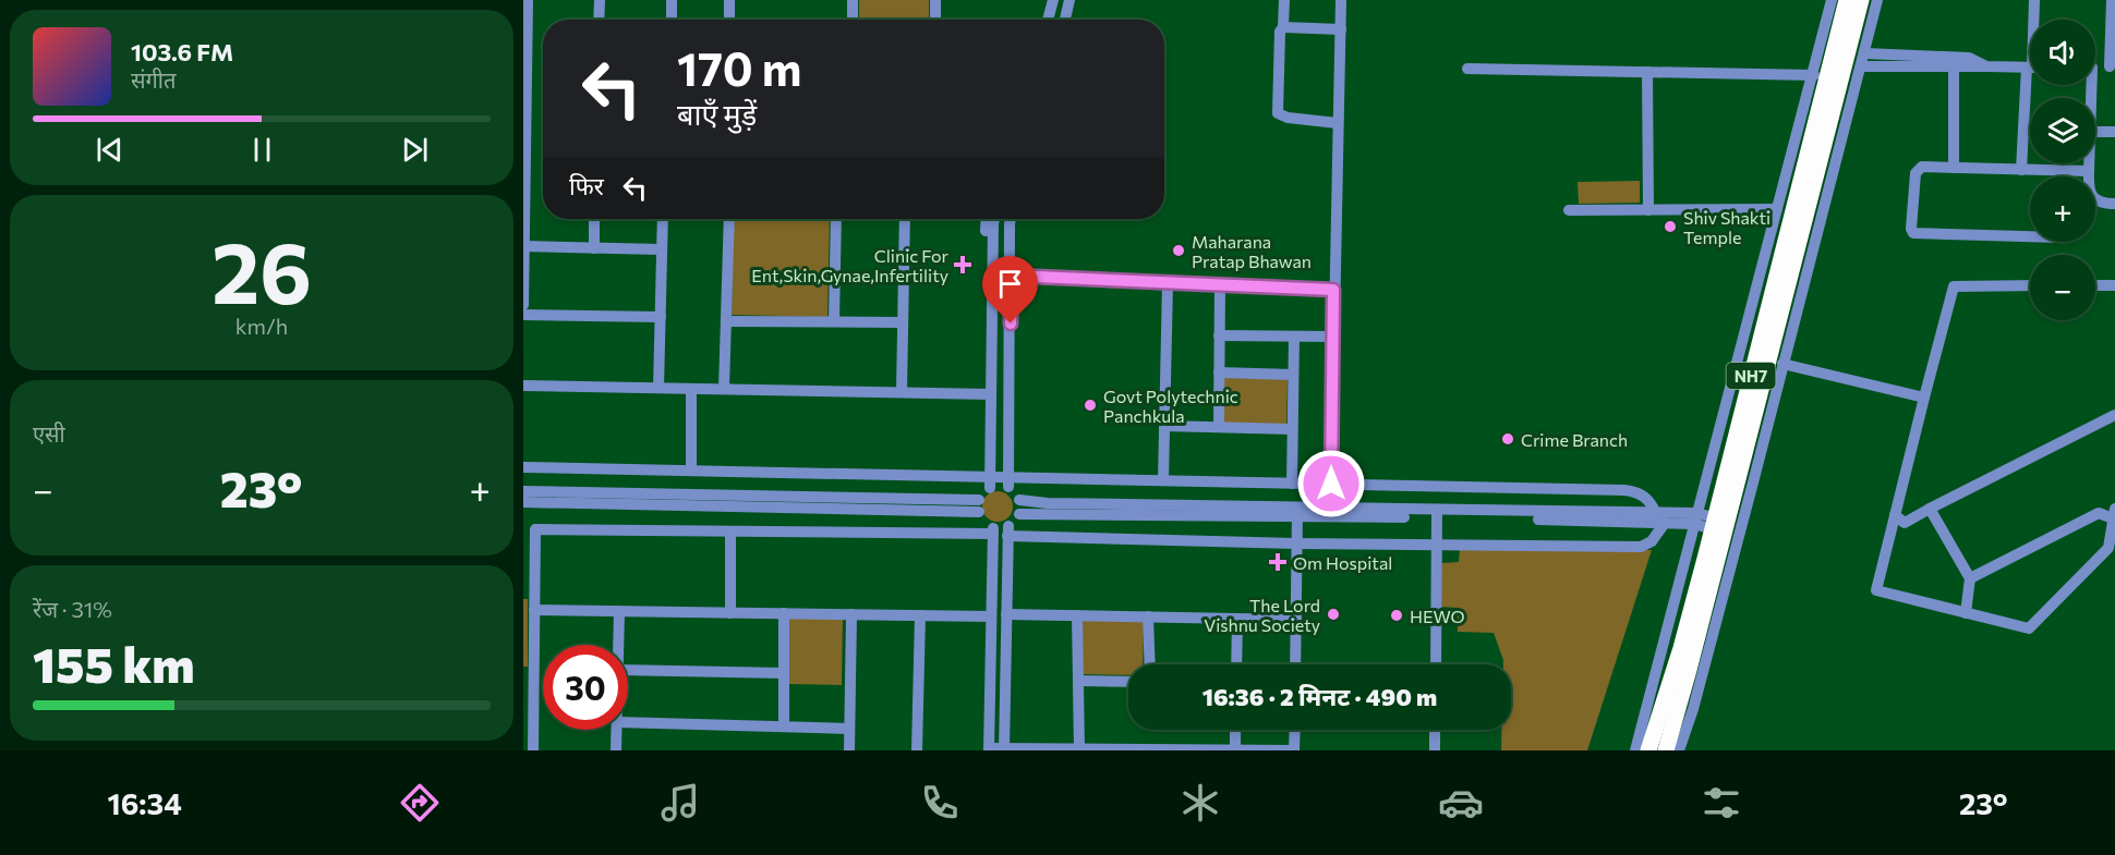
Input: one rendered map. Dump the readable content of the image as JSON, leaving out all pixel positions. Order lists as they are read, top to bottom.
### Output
{
  "streets": {
    "highway": ["NH7"]
  },
  "places": {
    "other": [
      "Shiv Shakti Temple",
      "Maharana Pratap Bhawan",
      "Govt Polytechnic Panchkula",
      "Crime Branch",
      "The Lord Vishnu Society",
      "HEWO"
    ],
    "health": ["Clinic For Ent,Skin,Gynae,Infertility", "Om Hospital"]
  },
  "page": {
    "map_buttons": ["+", "−"],
    "turn": ["170 m", "बाएँ मुड़ें"],
    "song": ["103.6 FM", "संगीत"],
    "then": "फिर",
    "tile": [
      ["26", "km/h"],
      "एसी",
      ["रेंज · 31%", "155 km"]
    ],
    "heat": ["−", "23°", "+"],
    "limit": "30",
    "trip": "16:36 · 2 मिनट · 490 m",
    "tabs": ["16:34", "23°"]
  }
}
